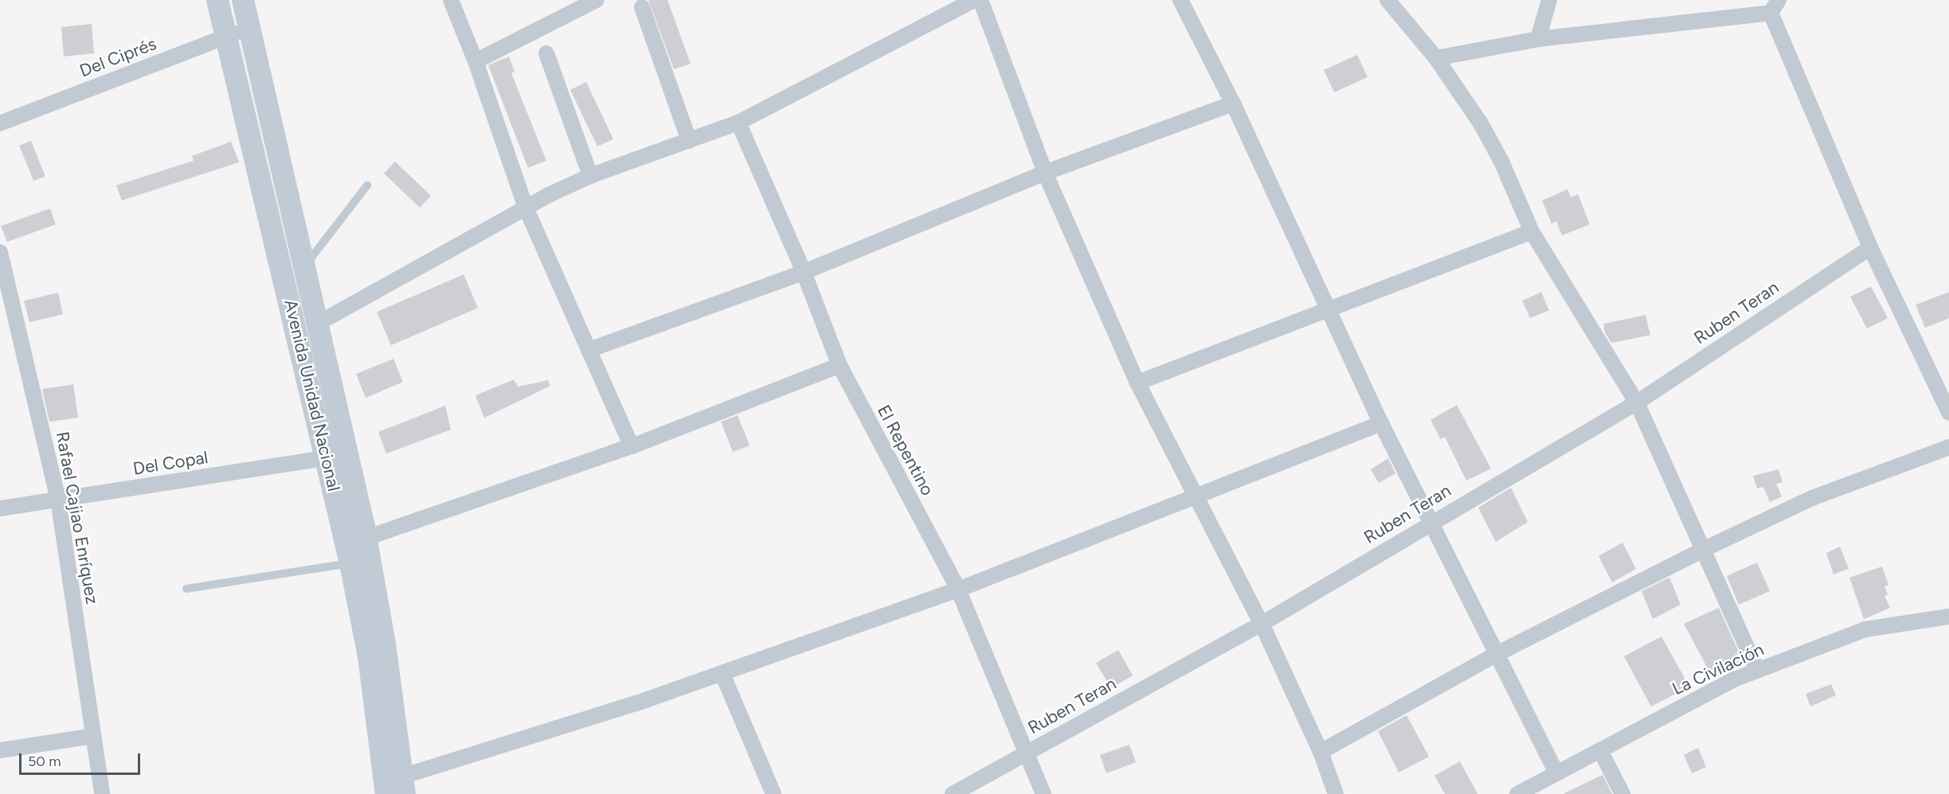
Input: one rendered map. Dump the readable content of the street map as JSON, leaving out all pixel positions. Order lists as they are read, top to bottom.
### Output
{
  "streets": {
    "main road": ["Avenida Unidad Nacional"],
    "street": [
      "Del Ciprés",
      "Ruben Teran",
      "El Repentino",
      "Del Copal",
      "Rafael Cajiao Enríquez",
      "La Civilación"
    ]
  },
  "crossings": [
    ["Del Ciprés", "Avenida Unidad Nacional"],
    ["Ruben Teran", "El Repentino"],
    ["Avenida Unidad Nacional", "Del Copal"],
    ["Del Copal", "Rafael Cajiao Enríquez"]
  ],
  "scale_bar": "50 m"
}
